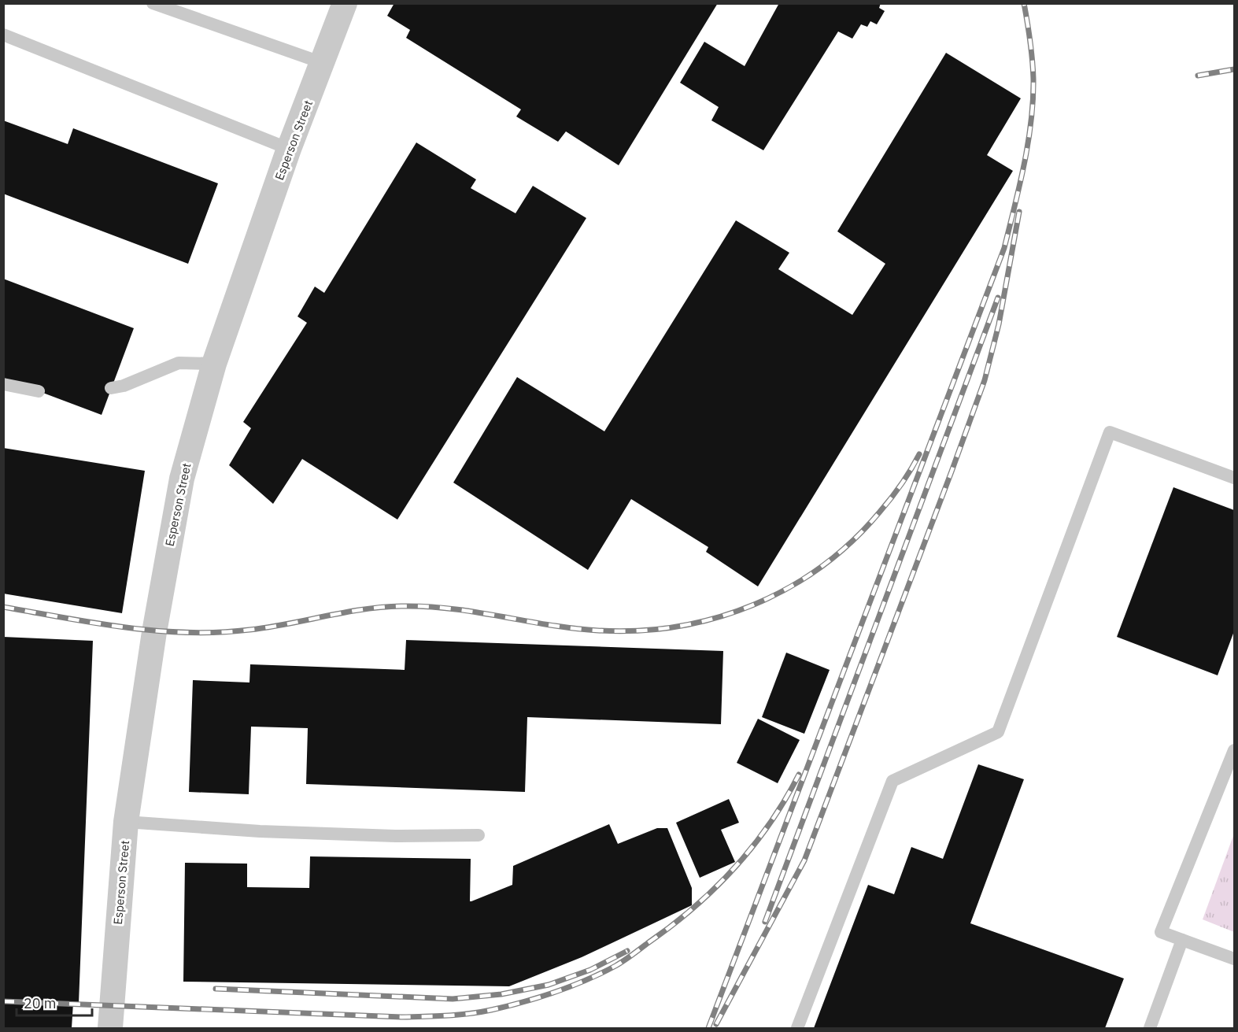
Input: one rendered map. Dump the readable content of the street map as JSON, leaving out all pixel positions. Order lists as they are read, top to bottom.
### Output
{
  "streets": {
    "street": ["Esperson Street"]
  },
  "scale_bar": "20 m"
}
